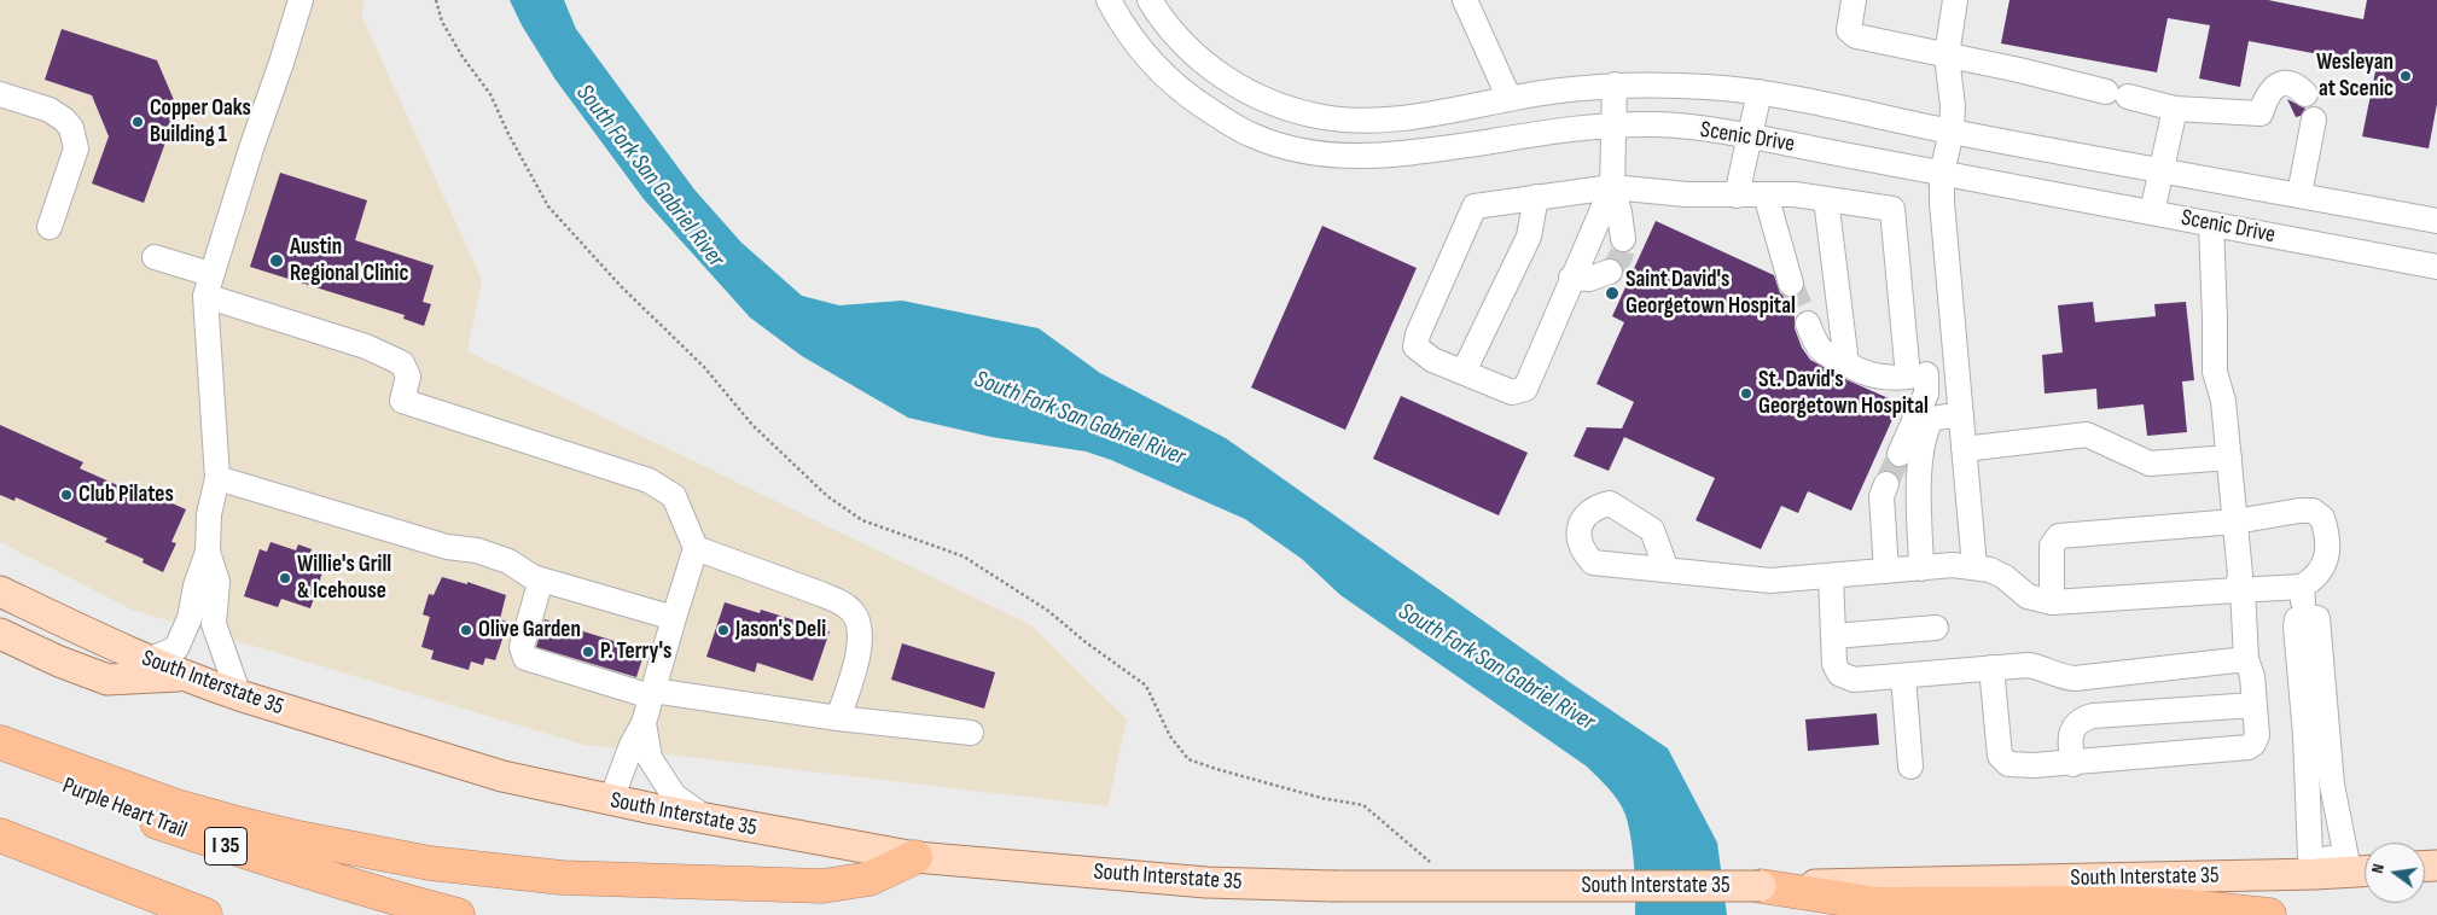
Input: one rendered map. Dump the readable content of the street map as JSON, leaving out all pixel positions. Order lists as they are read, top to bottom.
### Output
{
  "streets": {
    "highway": ["Purple Heart Trail", "I 35"],
    "main road": ["South Interstate 35"],
    "street": ["Scenic Drive"]
  },
  "water": ["South Fork San Gabriel River"],
  "places": [
    "Wesleyan at Scenic",
    "Copper Oaks Building 1",
    "Austin Regional Clinic",
    "Saint David's Georgetown Hospital",
    "St. David's Georgetown Hospital",
    "Club Pilates",
    "Willie's Grill & Icehouse",
    "Olive Garden",
    "Jason's Deli",
    "P. Terry's"
  ],
  "north": "left"
}
